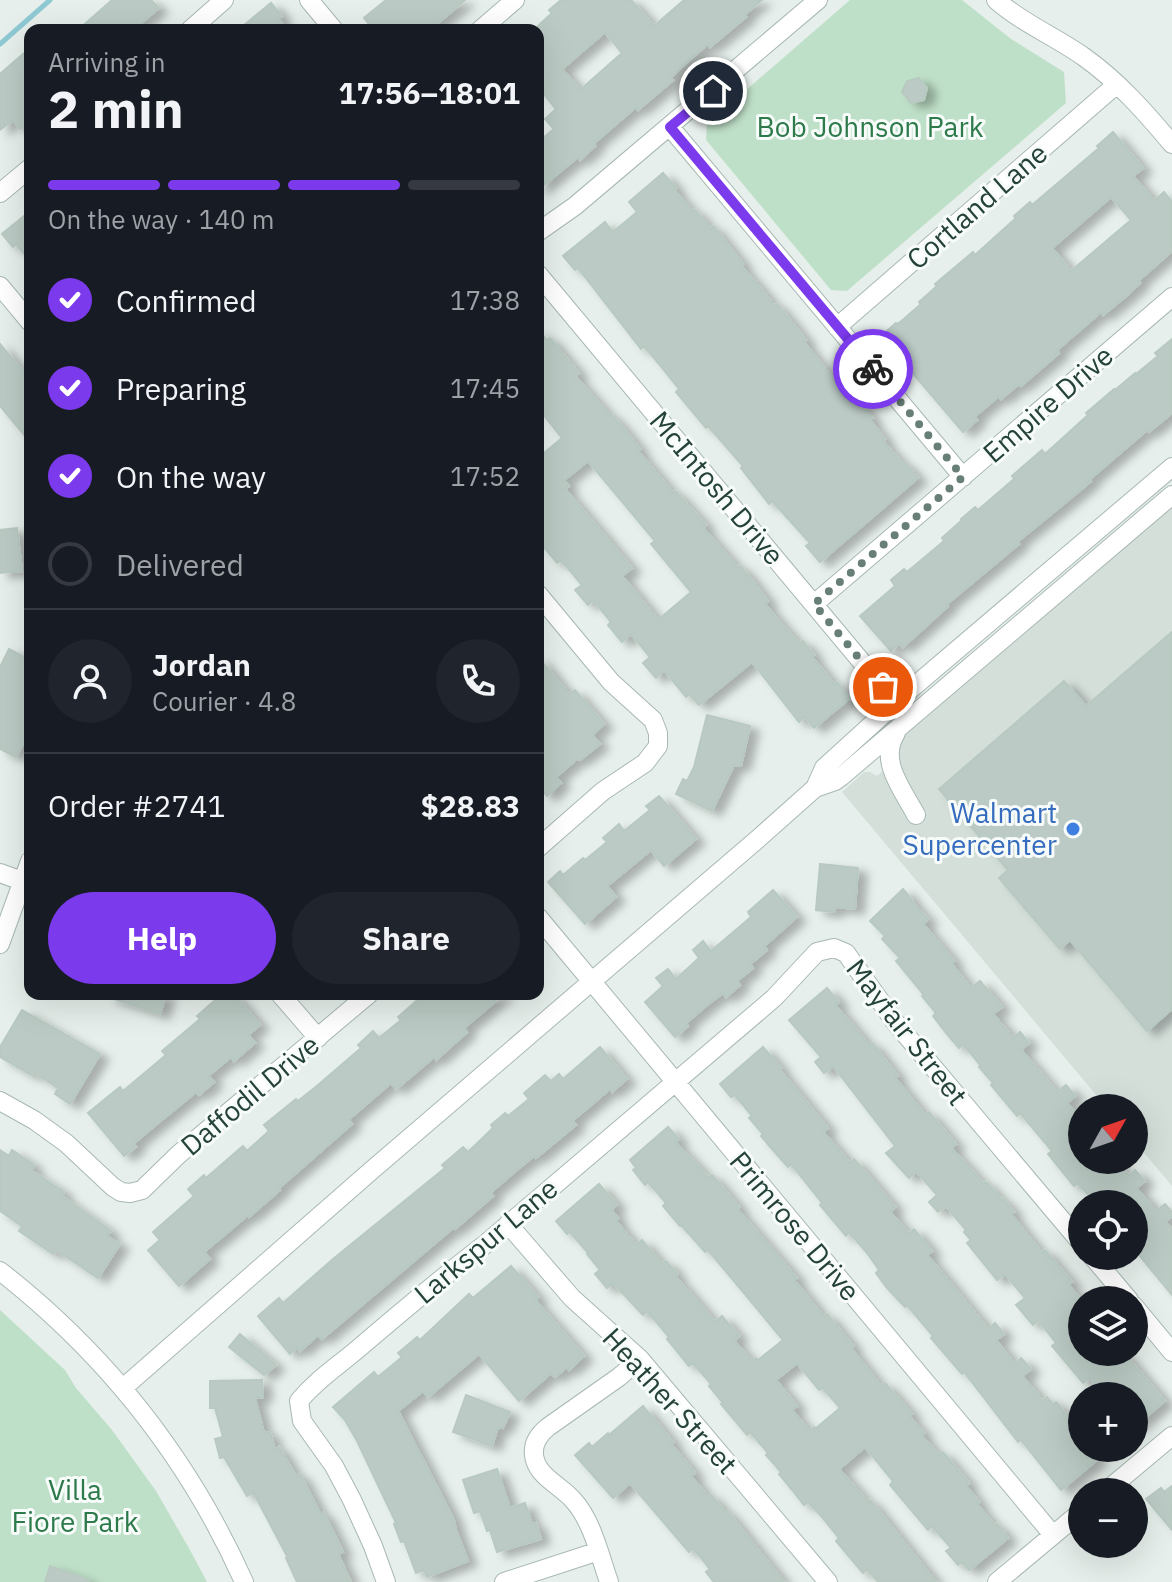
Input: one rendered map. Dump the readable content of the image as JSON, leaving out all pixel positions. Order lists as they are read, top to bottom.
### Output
{
  "streets": {
    "street": [
      "Cortland Lane",
      "Empire Drive",
      "McIntosh Drive",
      "Mayfair Street",
      "Daffodil Drive",
      "Primrose Drive",
      "Larkspur Lane",
      "Heather Street"
    ]
  },
  "crossings": [
    ["Empire Drive", "McIntosh Drive"],
    ["Mayfair Street", "Primrose Drive"],
    ["Mayfair Street", "Larkspur Lane"],
    ["Primrose Drive", "Larkspur Lane"],
    ["Larkspur Lane", "Heather Street"]
  ],
  "parks": ["Bob Johnson Park", "Villa Fiore Park"],
  "places": ["Walmart Supercenter"],
  "north": "top right",
  "page": {
    "heading": ["2 min", "Arriving in", "17:56–18:01"],
    "panel": [
      "Jordan",
      "Courier · 4.8",
      "Order #2741",
      "$28.83"
    ],
    "bar": "On the way · 140 m",
    "list": [
      ["Confirmed", "17:38"],
      ["Preparing", "17:45"],
      ["On the way", "17:52"],
      "Delivered"
    ],
    "buttons": ["Help", "Share"],
    "map_buttons": ["+", "−"]
  }
}
